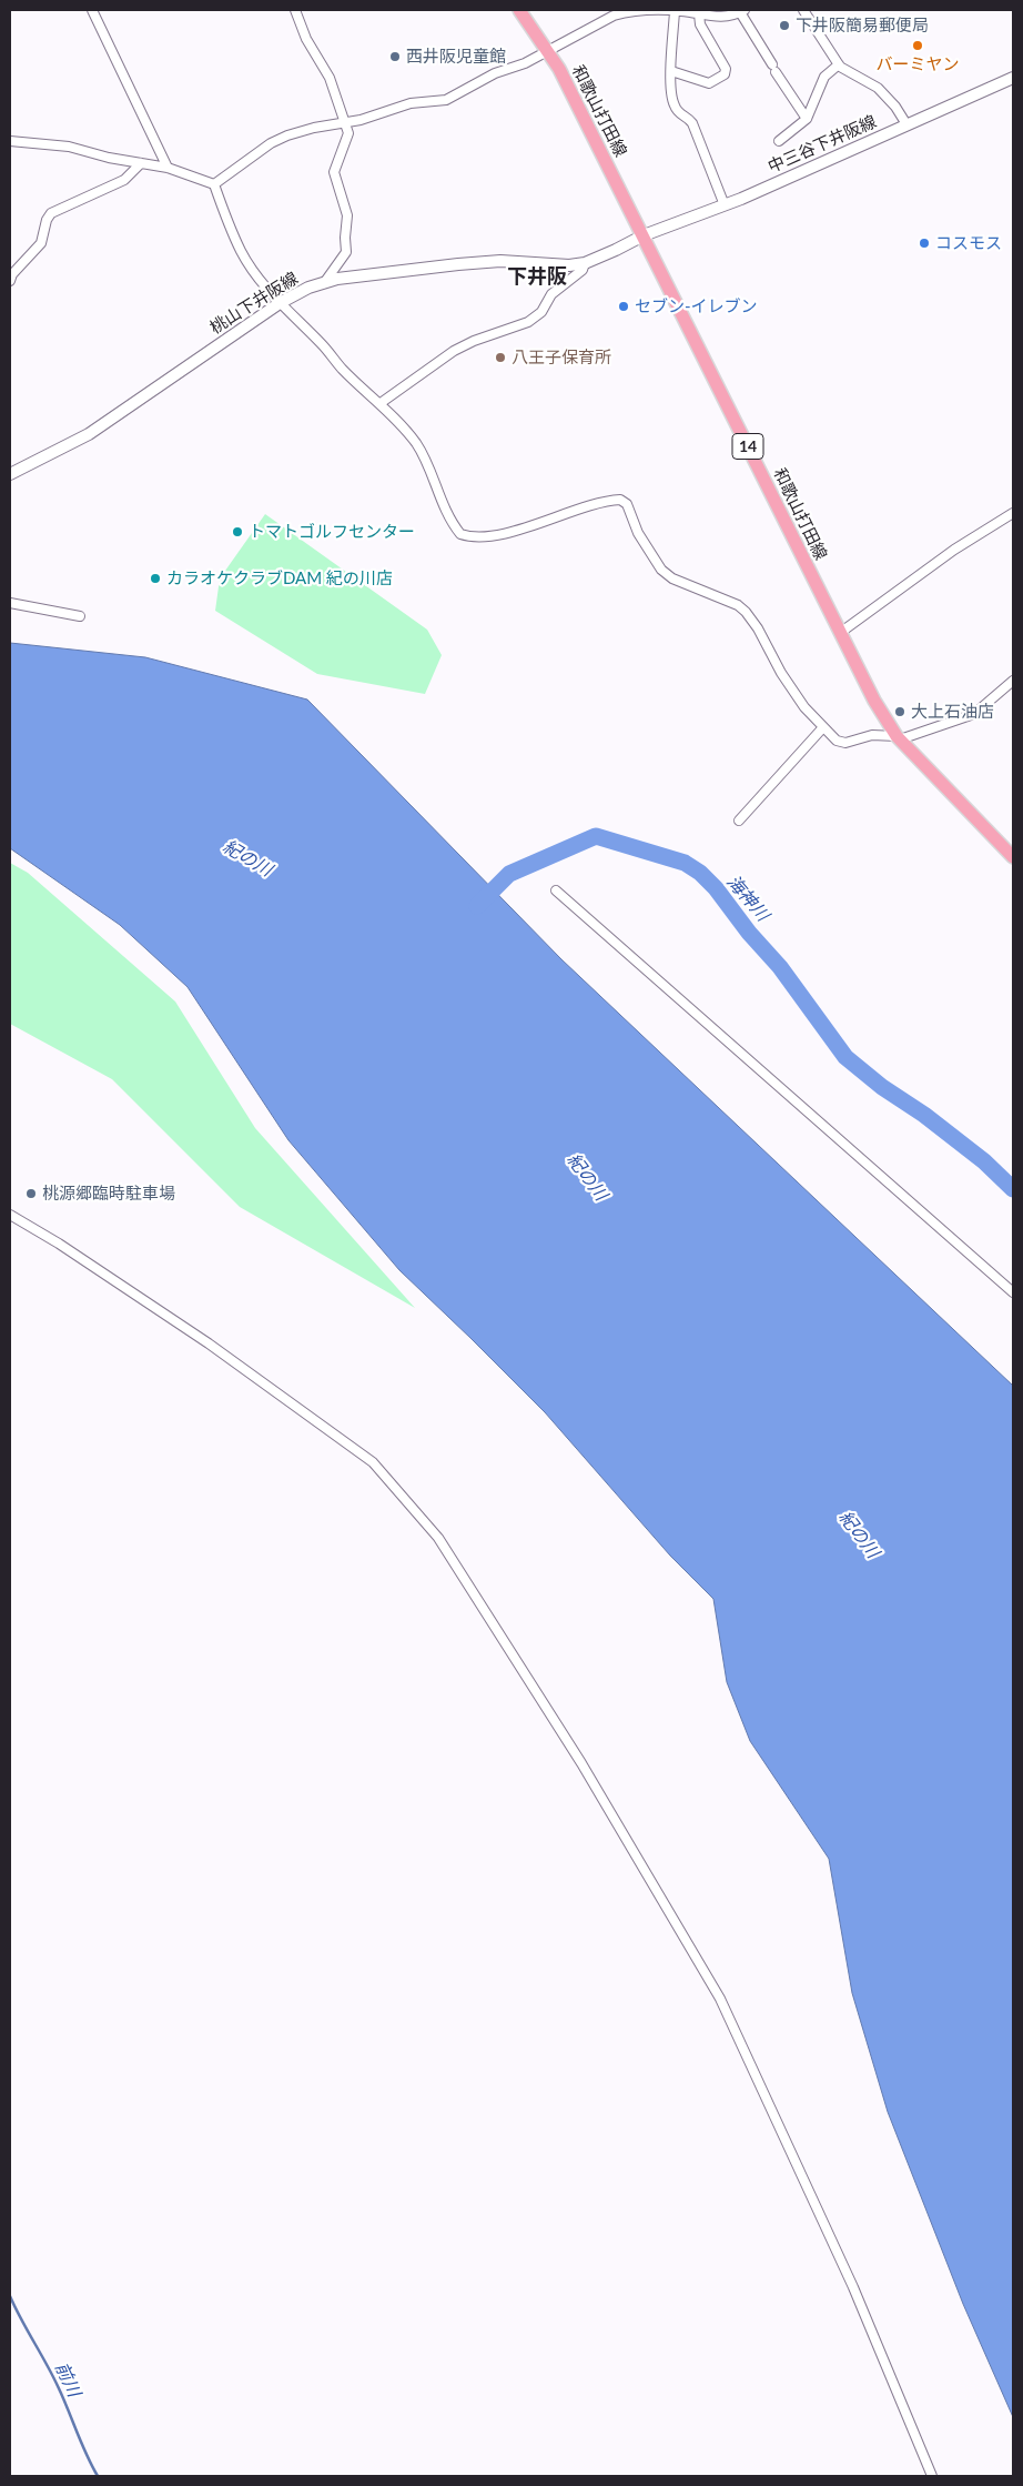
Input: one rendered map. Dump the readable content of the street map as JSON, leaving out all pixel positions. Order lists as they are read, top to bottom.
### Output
{
  "streets": {
    "main road": [
      "和歌山打田線",
      "中三谷下井阪線",
      "桃山下井阪線",
      "14"
    ]
  },
  "crossings": [
    ["和歌山打田線", "中三谷下井阪線"],
    ["和歌山打田線", "桃山下井阪線"],
    ["中三谷下井阪線", "桃山下井阪線"]
  ],
  "districts": ["下井阪"],
  "water": ["紀の川", "海神川", "前川"],
  "places": [
    "下井阪簡易郵便局",
    "バーミヤン",
    "西井阪児童館",
    "コスモス",
    "セブン-イレブン",
    "八王子保育所",
    "トマトゴルフセンター",
    "カラオケクラブDAM 紀の川店",
    "大上石油店",
    "桃源郷臨時駐車場"
  ]
}
